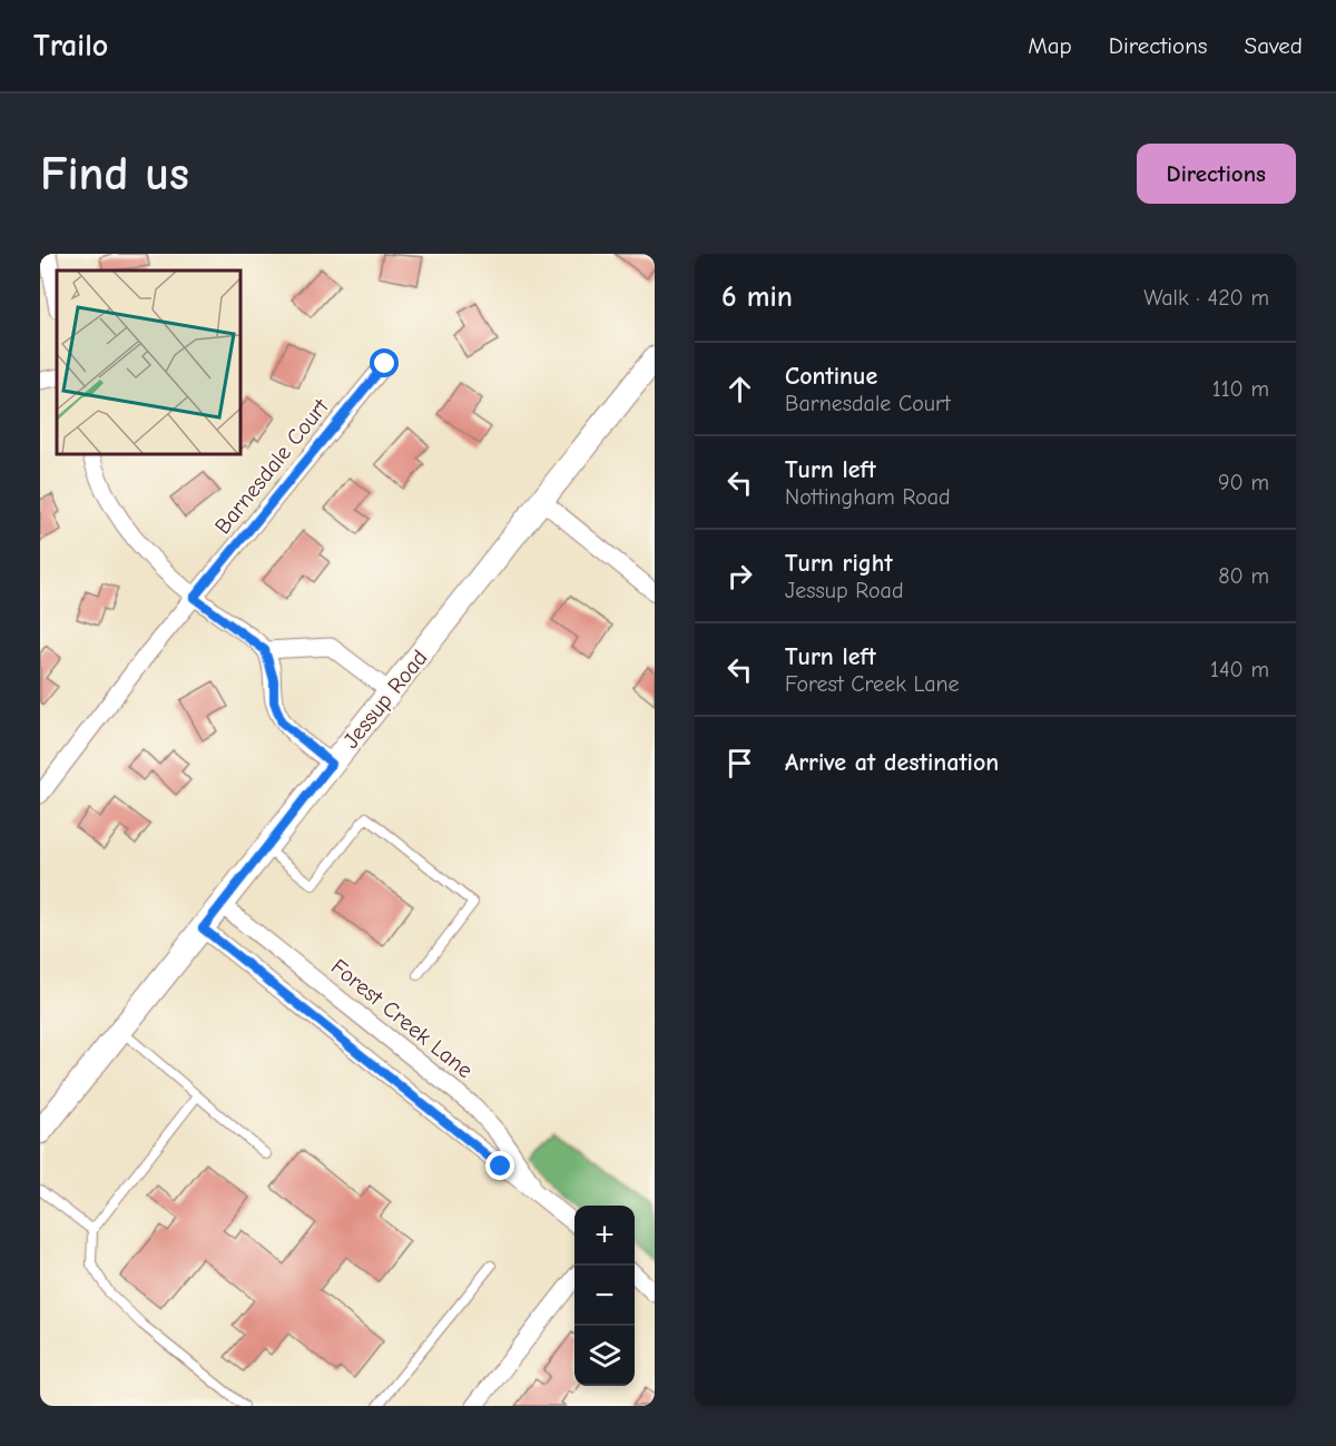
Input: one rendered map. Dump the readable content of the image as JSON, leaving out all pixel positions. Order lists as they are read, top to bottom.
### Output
{
  "streets": {
    "street": ["Barnesdale Court", "Jessup Road", "Forest Creek Lane"]
  },
  "crossings": [
    ["Jessup Road", "Forest Creek Lane"]
  ],
  "page": {
    "header": "Trailo",
    "nav": ["Map", "Directions", "Saved"],
    "buttons": "Directions",
    "title": "Find us",
    "heading": ["6 min", "Walk · 420 m"],
    "list": [
      ["Continue", "Barnesdale Court", "110 m"],
      ["Turn left", "Nottingham Road", "90 m"],
      ["Turn right", "Jessup Road", "80 m"],
      ["Turn left", "Forest Creek Lane", "140 m"],
      "Arrive at destination"
    ],
    "map_buttons": ["+", "−"]
  }
}
